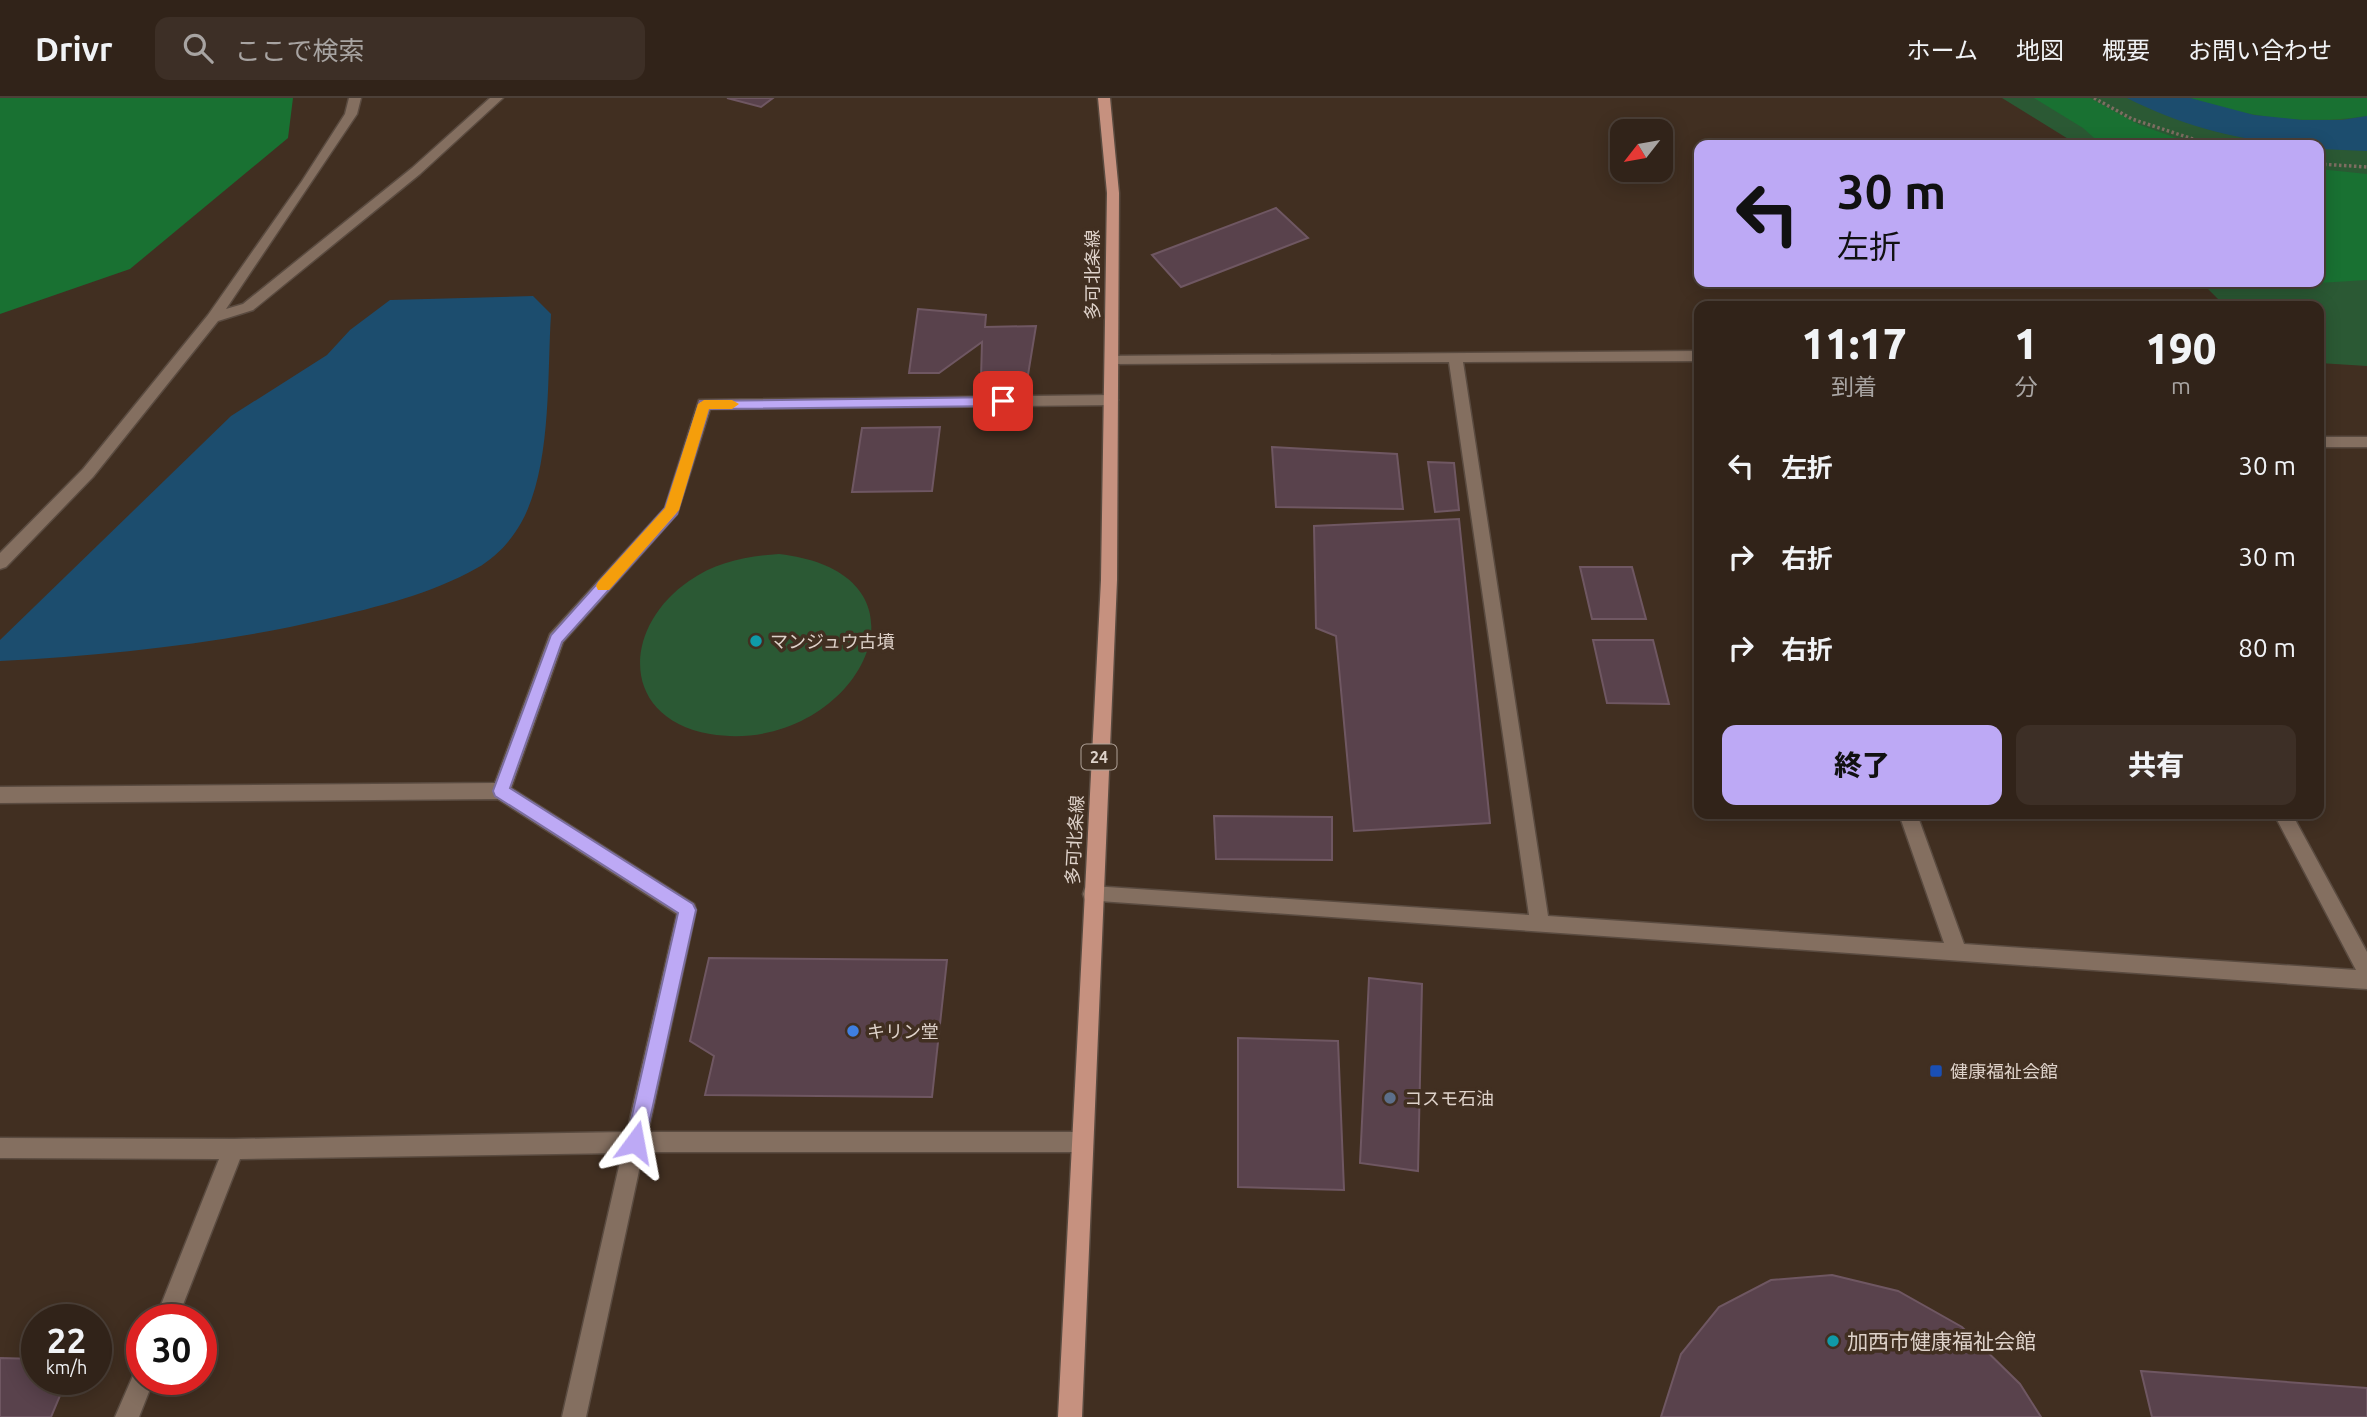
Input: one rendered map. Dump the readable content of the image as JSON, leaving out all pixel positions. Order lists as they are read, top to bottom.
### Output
{
  "streets": {
    "main road": ["多可北条線", "24"]
  },
  "places": {
    "other": [
      "マンジュウ古墳",
      "キリン堂",
      "コスモ石油",
      "加西市健康福祉会館"
    ],
    "transit": ["健康福祉会館"]
  },
  "north": "bottom left",
  "page": {
    "header": "Drivr",
    "search": "ここで検索",
    "nav": [
      "ホーム",
      "地図",
      "概要",
      "お問い合わせ"
    ],
    "turn": ["30 m", "左折"],
    "eta": [
      "11:17",
      "到着",
      "1",
      "分",
      "190",
      "m"
    ],
    "list": [
      {
        "name": "左折",
        "value": "30 m"
      },
      {
        "name": "右折",
        "value": "30 m"
      },
      {
        "name": "右折",
        "value": "80 m"
      }
    ],
    "buttons": ["終了", "共有"],
    "speed": "22 km/h",
    "limit": "30"
  }
}
